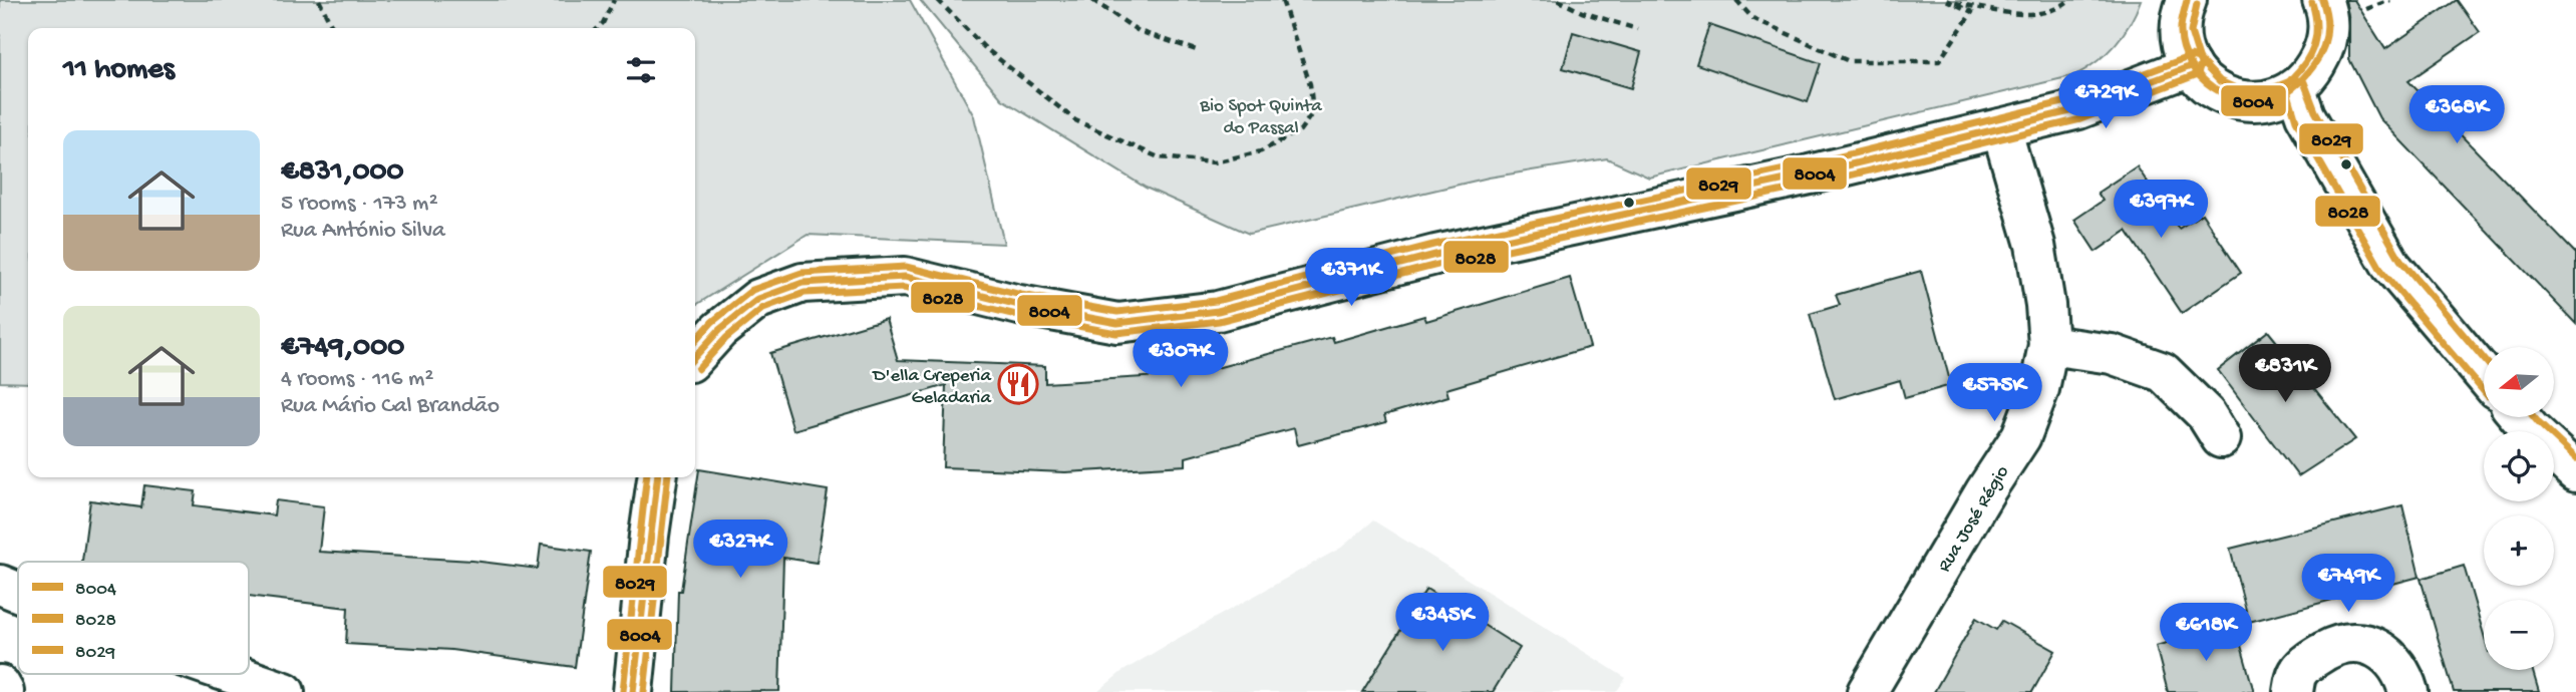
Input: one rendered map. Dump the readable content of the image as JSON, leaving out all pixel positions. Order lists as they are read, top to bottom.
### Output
{
  "streets": {
    "street": ["Rua José Régio"]
  },
  "parks": ["Bio Spot Quinta do Passal"],
  "places": {
    "restaurant": ["D'ella Creperia Geladaria"]
  },
  "lines": ["transit line 8004", "transit line 8028", "transit line 8029"],
  "legend": ["8004", "8028", "8029"],
  "north": "left",
  "page": {
    "heading": "11 homes",
    "price": [
      "€729K",
      "€368K",
      "€397K",
      "€371K",
      "€307K",
      "€831K",
      "€575K",
      "€327K",
      "€749K",
      "€345K",
      "€618K"
    ],
    "list": [
      {
        "name": "€831,000",
        "note": "5 rooms · 173 m² · Rua António Silva"
      },
      {
        "name": "€749,000",
        "note": "4 rooms · 116 m² · Rua Mário Cal Brandão"
      }
    ],
    "map_buttons": ["+", "−"]
  }
}
